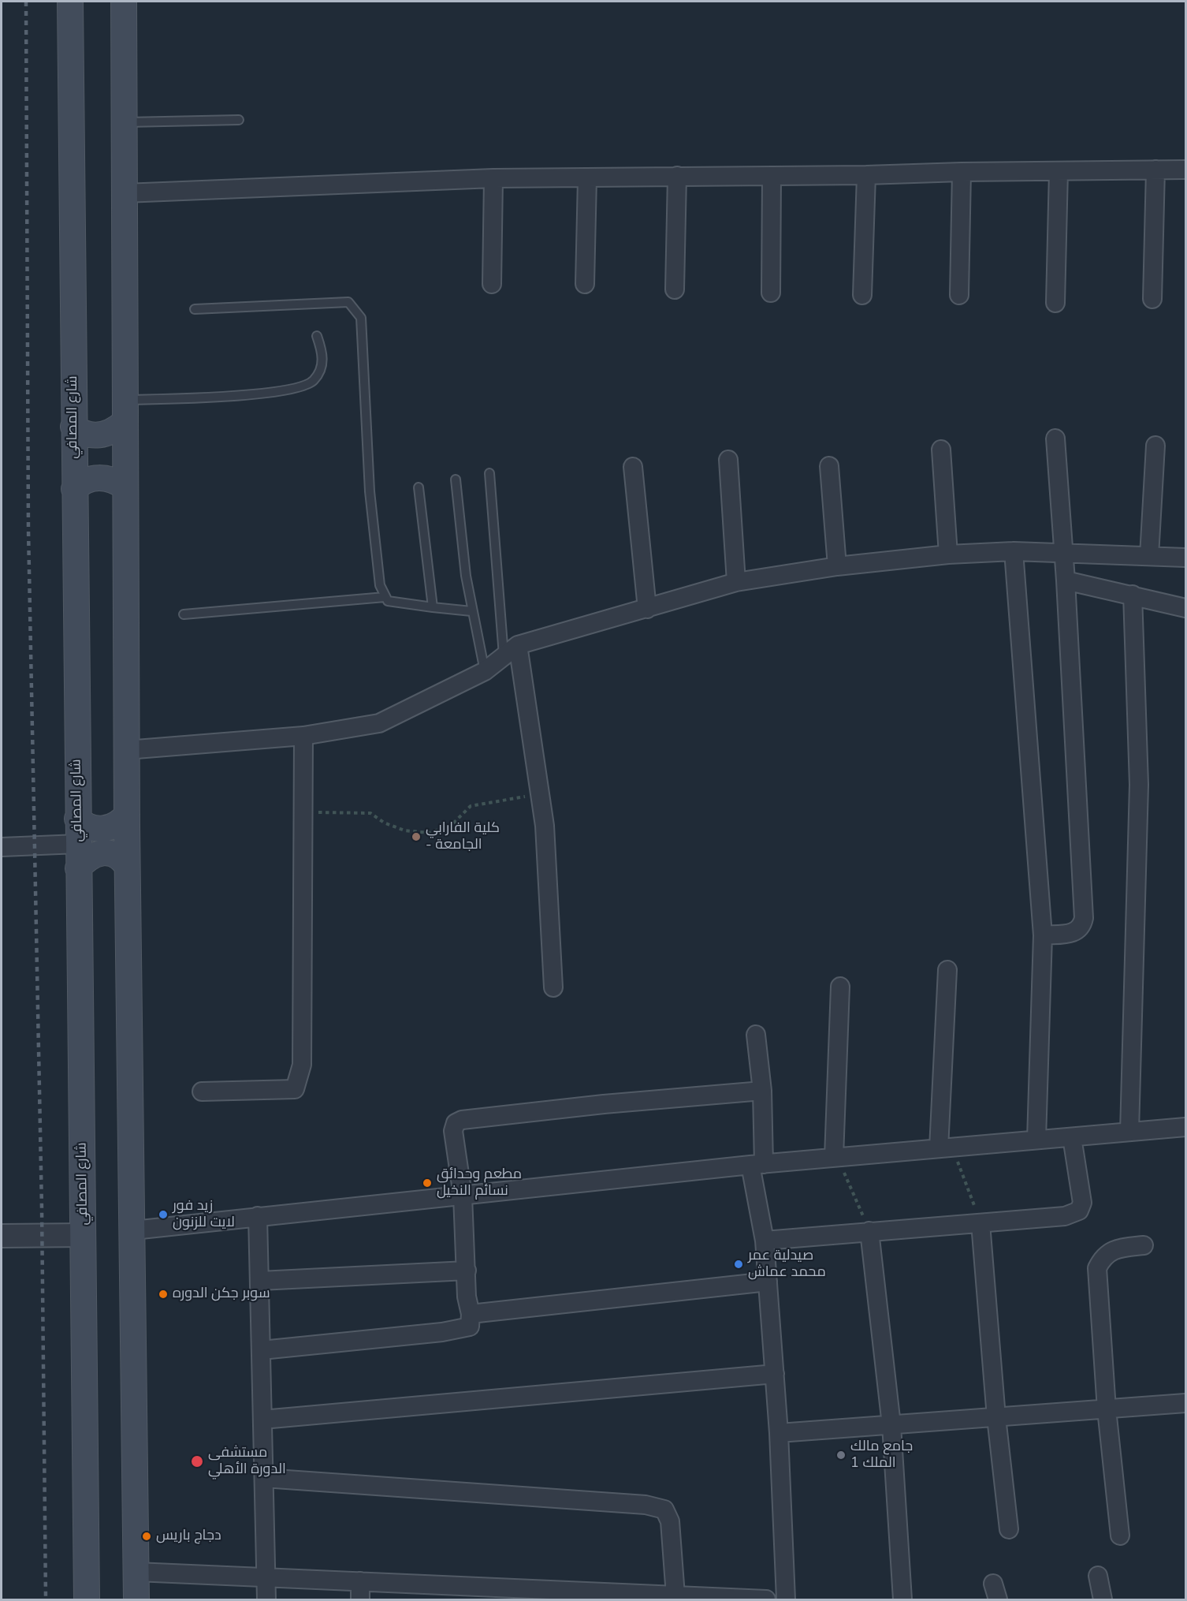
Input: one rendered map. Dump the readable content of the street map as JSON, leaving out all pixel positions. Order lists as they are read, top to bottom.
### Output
{
  "streets": {
    "main road": ["شارع المصافي"]
  },
  "places": [
    "كلية الفارابي - الجامعة",
    "مطعم وحدائق نسائم النخيل",
    "زيد فور لايت للزنون",
    "صيدلية عمر محمد عماش",
    "سوبر جكن الدوره",
    "جامع مالك الملك 1",
    "مستشفى الدورة الأهلي",
    "دجاج باريس"
  ]
}
